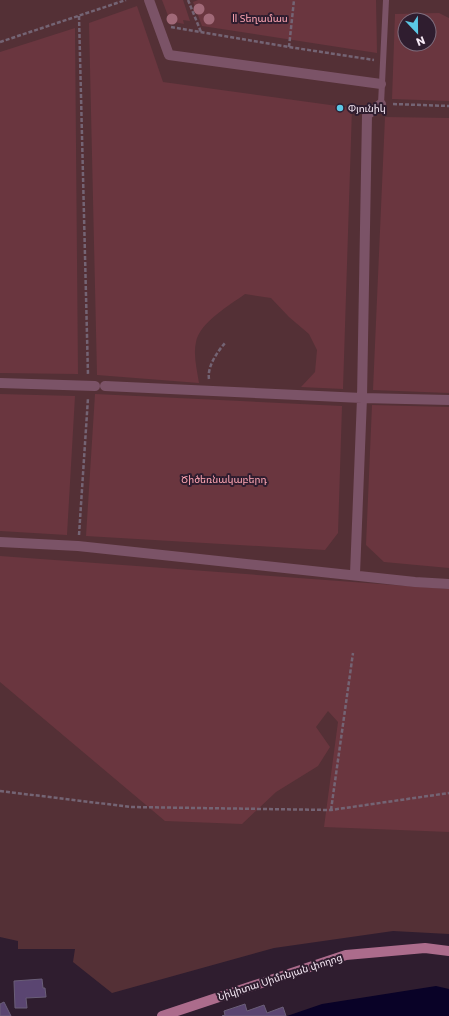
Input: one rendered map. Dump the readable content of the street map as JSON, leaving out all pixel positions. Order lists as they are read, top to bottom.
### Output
{
  "streets": {
    "street": ["Նիկիտա Սիմոնյան փողոց"]
  },
  "parks": ["II Տեղամաս", "Ծիծեռնակաբերդ"],
  "places": ["Փյունիկ"],
  "north": "bottom"
}
